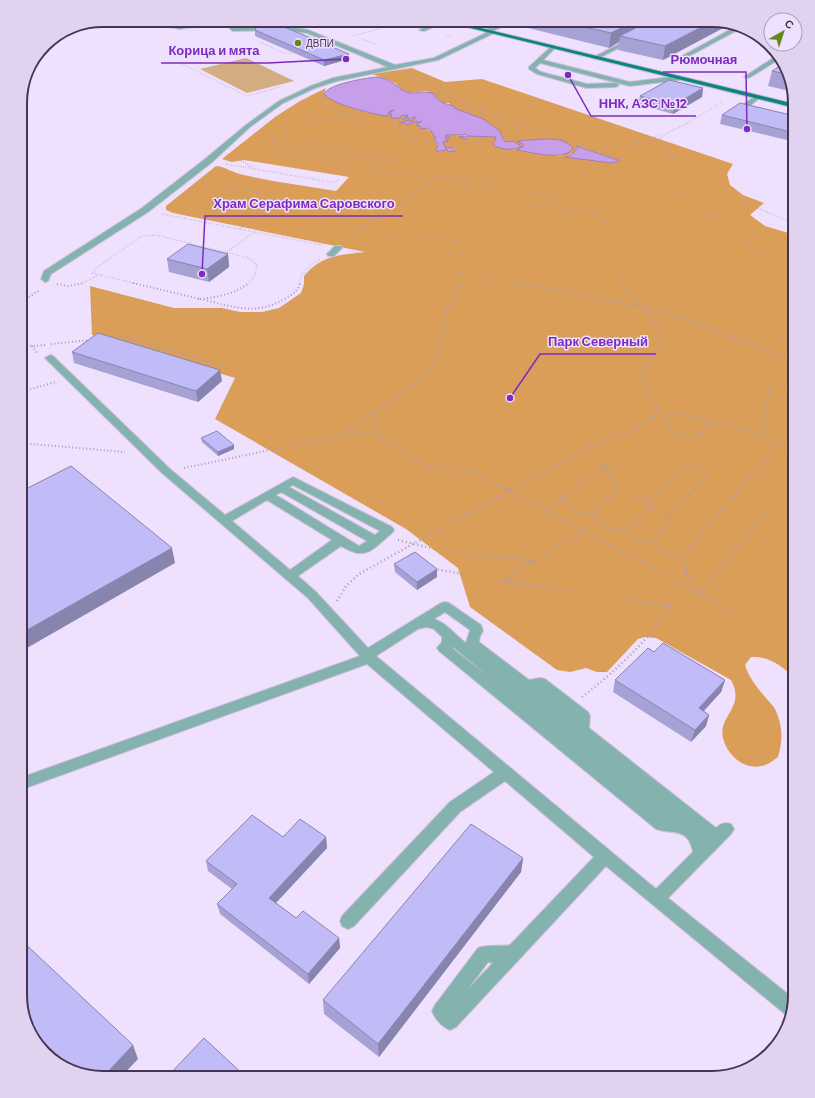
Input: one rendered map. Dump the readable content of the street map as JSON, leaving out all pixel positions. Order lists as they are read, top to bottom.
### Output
{
  "places": [
    "ДВПИ",
    "Корица и мята",
    "ННК, АЗС №12",
    "Рюмочная",
    "Храм Серафима Саровского",
    "Парк Северный"
  ],
  "north": "top right"
}
